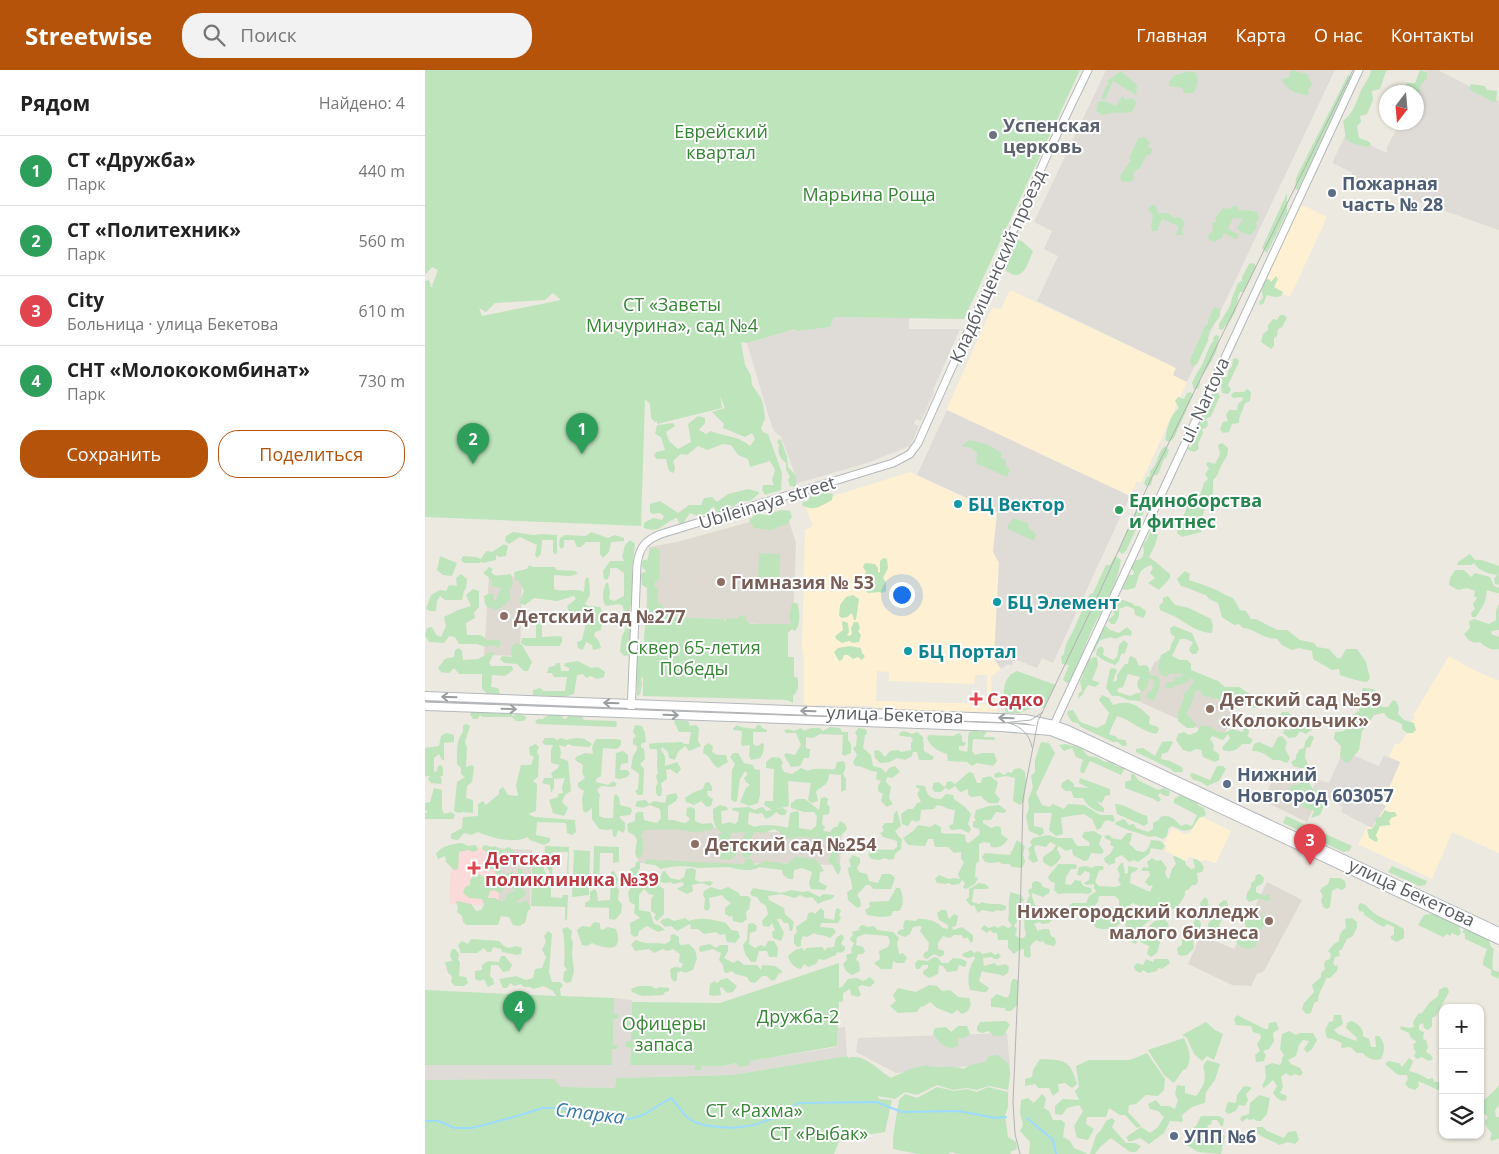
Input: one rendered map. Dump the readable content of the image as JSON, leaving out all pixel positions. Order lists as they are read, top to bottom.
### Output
{
  "streets": {
    "main road": ["улица Бекетова"],
    "street": ["Кладбищенский проезд", "ul. Nartova", "Ubileinaya street"]
  },
  "crossings": [
    ["Кладбищенский проезд", "Ubileinaya street"],
    ["ul. Nartova", "улица Бекетова"],
    ["Ubileinaya street", "улица Бекетова"]
  ],
  "water": ["Старка"],
  "parks": [
    "Еврейский квартал",
    "Марьина Роща",
    "СТ «Заветы Мичурина», сад №4",
    "Сквер 65-летия Победы",
    "Дружба-2",
    "Офицеры запаса",
    "СТ «Рахма»",
    "СТ «Рыбак»"
  ],
  "places": {
    "other": [
      "Успенская церковь",
      "Пожарная часть № 28",
      "БЦ Вектор",
      "Единоборства и фитнес",
      "Гимназия № 53",
      "БЦ Элемент",
      "Детский сад №277",
      "БЦ Портал",
      "Детский сад №59 «Колокольчик»",
      "Нижний Новгород 603057",
      "Детский сад №254",
      "Нижегородский колледж малого бизнеса",
      "УПП №6"
    ],
    "health": ["Садко", "Детская поликлиника №39"]
  },
  "north": "bottom",
  "page": {
    "header": "Streetwise",
    "search": "Поиск",
    "nav": [
      "Главная",
      "Карта",
      "О нас",
      "Контакты"
    ],
    "heading": ["Рядом", "Найдено: 4"],
    "list": [
      {
        "mark": "1",
        "name": "СТ «Дружба»",
        "note": "Парк",
        "value": "440 m"
      },
      {
        "mark": "2",
        "name": "СТ «Политехник»",
        "note": "Парк",
        "value": "560 m"
      },
      {
        "mark": "3",
        "name": "City",
        "note": "Больница · улица Бекетова",
        "value": "610 m"
      },
      {
        "mark": "4",
        "name": "СНТ «Молококомбинат»",
        "note": "Парк",
        "value": "730 m"
      }
    ],
    "pins": [
      "1",
      "2",
      "3",
      "4"
    ],
    "buttons": ["Сохранить", "Поделиться"],
    "map_buttons": ["+", "−"]
  }
}
